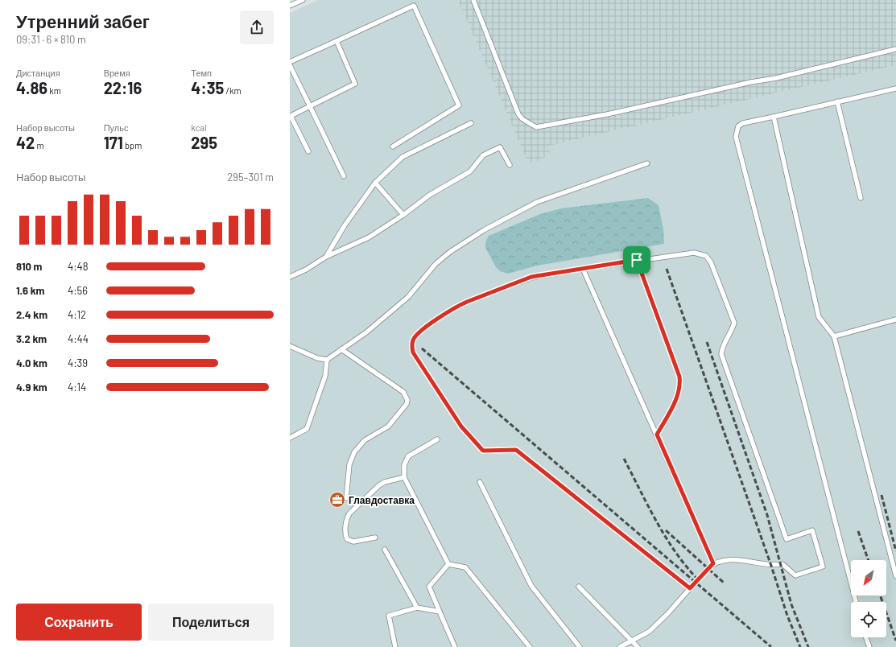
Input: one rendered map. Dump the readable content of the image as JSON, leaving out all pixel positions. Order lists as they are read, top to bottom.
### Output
{
  "places": {
    "office": ["Главдоставка"]
  },
  "north": "bottom left",
  "page": {
    "heading": ["Утренний забег", "09:31 · 6 × 810 m"],
    "stats": [
      ["Дистанция", "4.86 km"],
      ["Время", "22:16"],
      ["Темп", "4:35 /km"],
      ["Набор высоты", "42 m"],
      ["Пульс", "171 bpm"],
      ["kcal", "295"]
    ],
    "chart": ["Набор высоты", "295–301 m"],
    "list": [
      {
        "name": "810 m",
        "note": "4:48"
      },
      {
        "name": "1.6 km",
        "note": "4:56"
      },
      {
        "name": "2.4 km",
        "note": "4:12"
      },
      {
        "name": "3.2 km",
        "note": "4:44"
      },
      {
        "name": "4.0 km",
        "note": "4:39"
      },
      {
        "name": "4.9 km",
        "note": "4:14"
      }
    ],
    "buttons": ["Сохранить", "Поделиться"]
  }
}
